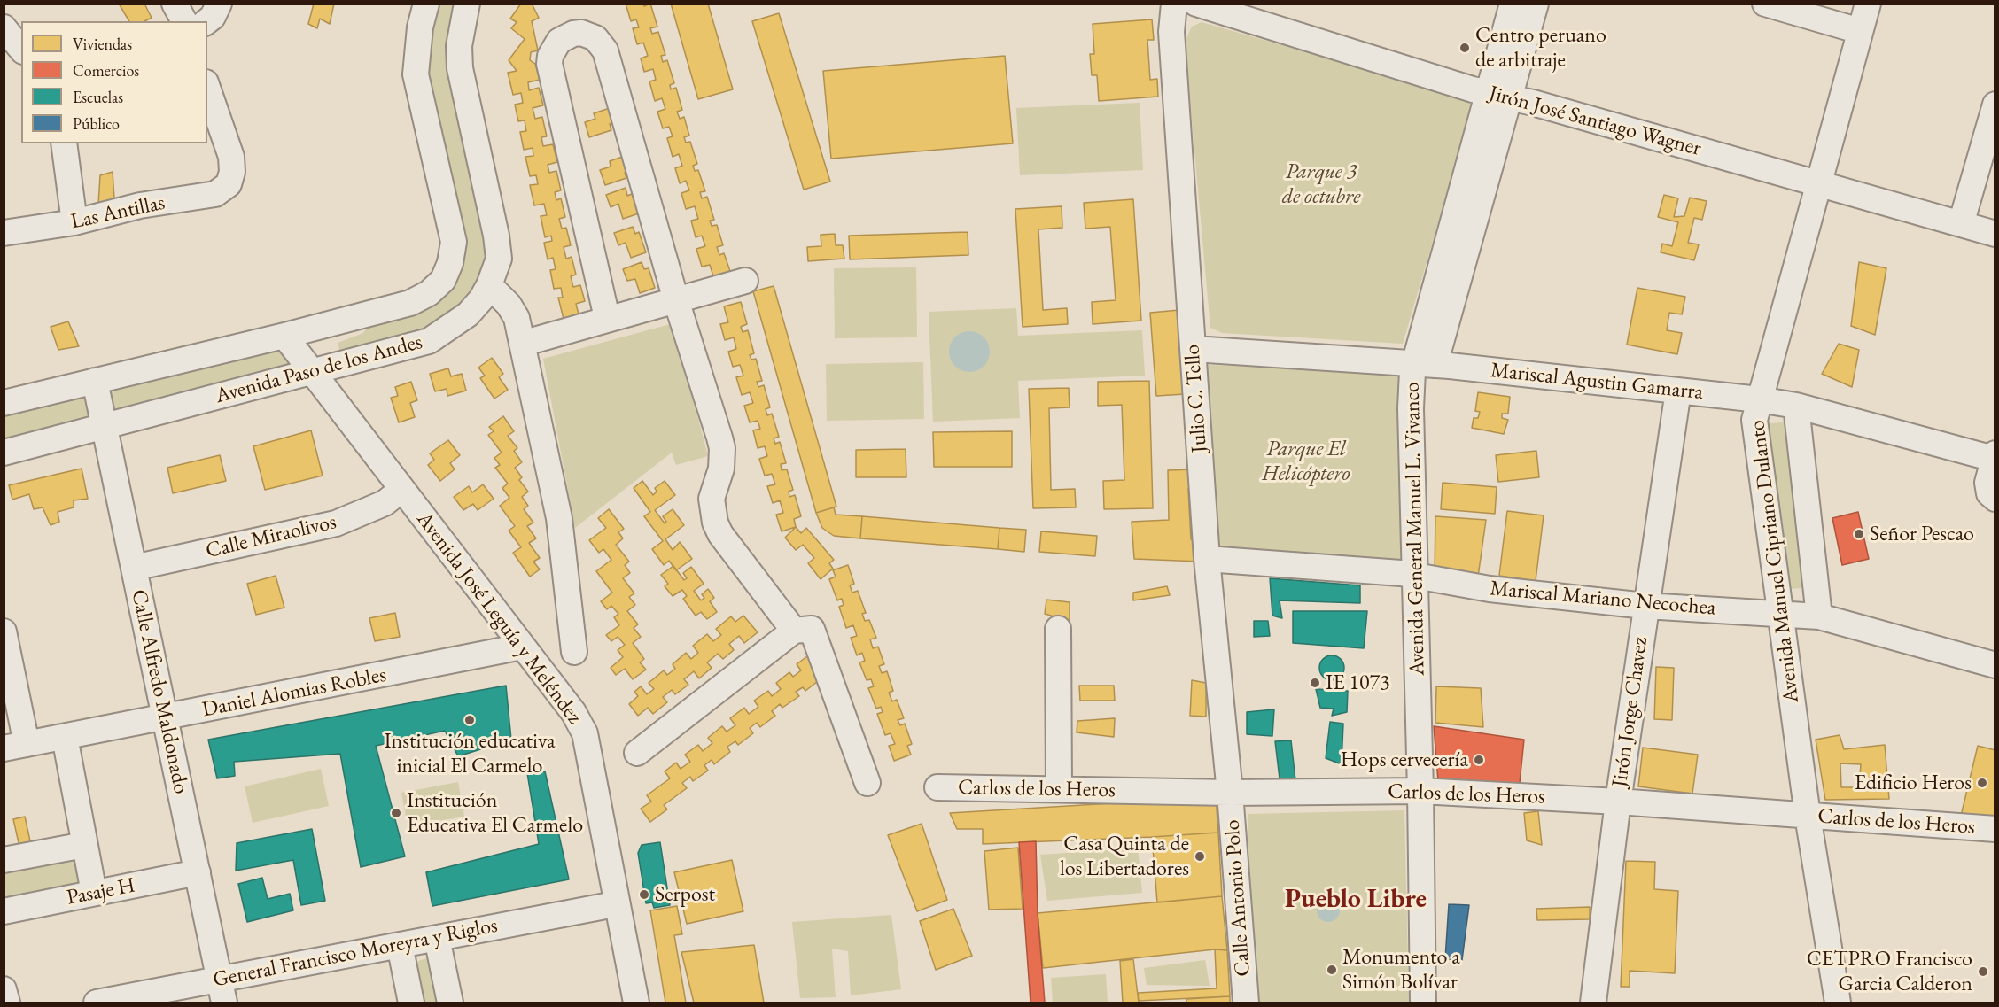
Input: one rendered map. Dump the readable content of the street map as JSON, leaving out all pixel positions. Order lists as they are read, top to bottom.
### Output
{
  "streets": {
    "street": [
      "Jirón José Santiago Wagner",
      "Las Antillas",
      "Avenida Paso de los Andes",
      "Mariscal Agustin Gamarra",
      "Julio C. Tello",
      "Avenida General Manuel L. Vivanco",
      "Calle Miraolivos",
      "Avenida Manuel Cipriano Dulanto",
      "Mariscal Mariano Necochea",
      "Avenida José Leguía y Meléndez",
      "Calle Alfredo Maldonado",
      "Daniel Alomias Robles",
      "Jirón Jorge Chavez",
      "Carlos de los Heros",
      "Pasaje H",
      "Calle Antonio Polo",
      "General Francisco Moreyra y Riglos"
    ]
  },
  "crossings": [
    ["Jirón José Santiago Wagner", "Avenida General Manuel L. Vivanco"],
    ["Jirón José Santiago Wagner", "Avenida Manuel Cipriano Dulanto"],
    ["Avenida Paso de los Andes", "Avenida José Leguía y Meléndez"],
    ["Avenida Paso de los Andes", "Calle Alfredo Maldonado"],
    ["Mariscal Agustin Gamarra", "Julio C. Tello"],
    ["Mariscal Agustin Gamarra", "Avenida General Manuel L. Vivanco"],
    ["Mariscal Agustin Gamarra", "Avenida Manuel Cipriano Dulanto"],
    ["Mariscal Agustin Gamarra", "Jirón Jorge Chavez"],
    ["Julio C. Tello", "Mariscal Mariano Necochea"],
    ["Julio C. Tello", "Carlos de los Heros"],
    ["Julio C. Tello", "Calle Antonio Polo"],
    ["Avenida General Manuel L. Vivanco", "Mariscal Mariano Necochea"],
    ["Avenida General Manuel L. Vivanco", "Carlos de los Heros"],
    ["Calle Miraolivos", "Avenida José Leguía y Meléndez"],
    ["Calle Miraolivos", "Calle Alfredo Maldonado"],
    ["Avenida Manuel Cipriano Dulanto", "Mariscal Mariano Necochea"],
    ["Avenida Manuel Cipriano Dulanto", "Carlos de los Heros"],
    ["Mariscal Mariano Necochea", "Jirón Jorge Chavez"],
    ["Avenida José Leguía y Meléndez", "Daniel Alomias Robles"],
    ["Avenida José Leguía y Meléndez", "General Francisco Moreyra y Riglos"],
    ["Calle Alfredo Maldonado", "Daniel Alomias Robles"],
    ["Calle Alfredo Maldonado", "Pasaje H"],
    ["Calle Alfredo Maldonado", "General Francisco Moreyra y Riglos"],
    ["Jirón Jorge Chavez", "Carlos de los Heros"],
    ["Carlos de los Heros", "Calle Antonio Polo"]
  ],
  "districts": ["Pueblo Libre"],
  "parks": ["Parque 3 de octubre", "Parque El Helicóptero"],
  "places": [
    "Centro peruano de arbitraje",
    "Señor Pescao",
    "IE 1073",
    "Institución educativa inicial El Carmelo",
    "Hops cervecería",
    "Edificio Heros",
    "Institución Educativa El Carmelo",
    "Casa Quinta de los Libertadores",
    "Serpost",
    "Monumento a Simón Bolívar",
    "CETPRO Francisco Garcia Calderon"
  ],
  "legend": [
    "Viviendas",
    "Comercios",
    "Escuelas",
    "Público"
  ]
}
